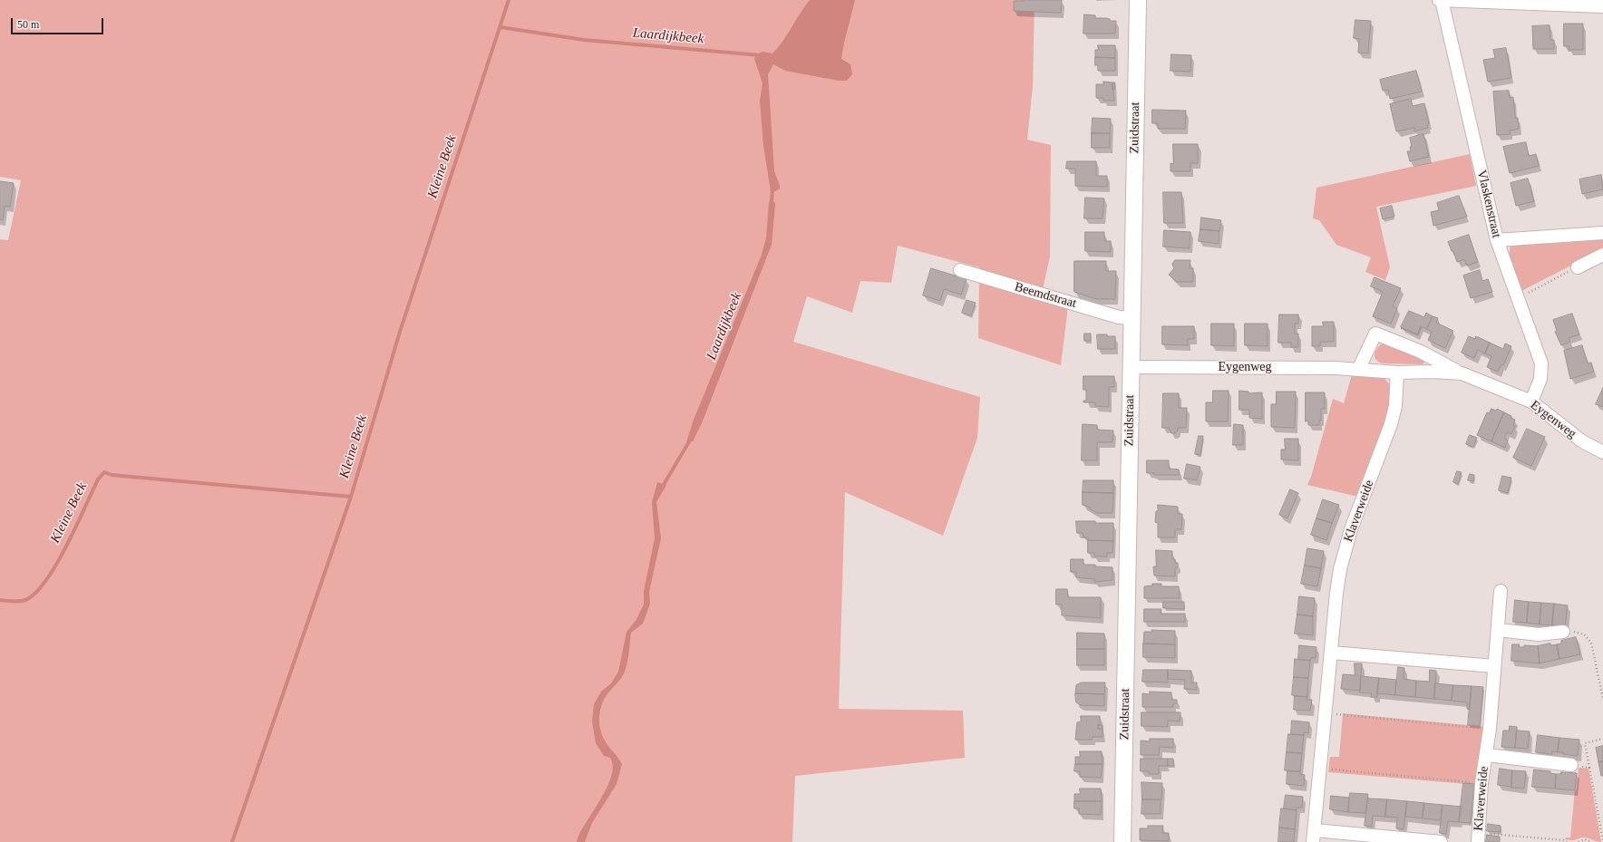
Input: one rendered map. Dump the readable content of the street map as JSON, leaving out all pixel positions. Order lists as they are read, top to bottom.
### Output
{
  "streets": {
    "main road": ["Zuidstraat"],
    "street": [
      "Vlaskenstraat",
      "Beemdstraat",
      "Eygenweg",
      "Klaverweide"
    ]
  },
  "crossings": [
    ["Zuidstraat", "Beemdstraat"],
    ["Zuidstraat", "Eygenweg"],
    ["Vlaskenstraat", "Eygenweg"],
    ["Eygenweg", "Klaverweide"]
  ],
  "water": ["Laardijkbeek", "Kleine Beek"],
  "scale_bar": "50 m"
}
